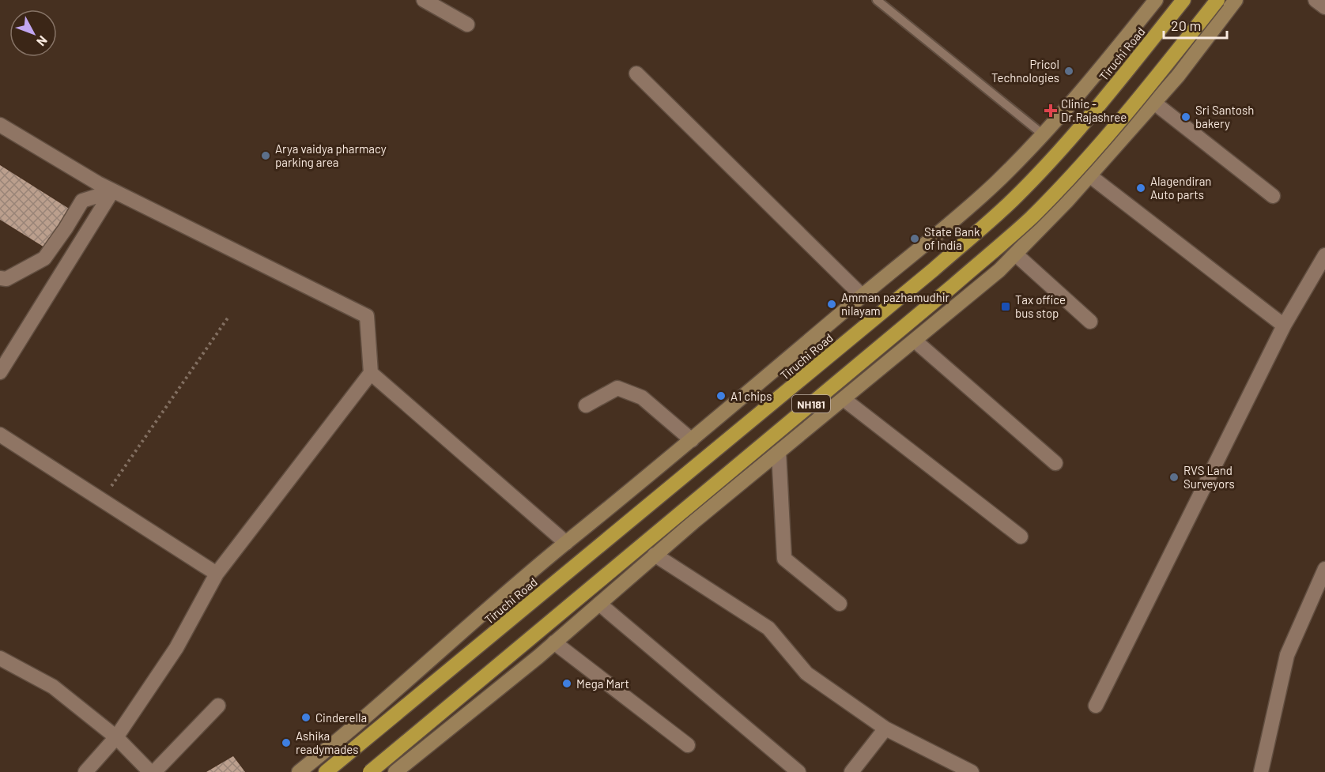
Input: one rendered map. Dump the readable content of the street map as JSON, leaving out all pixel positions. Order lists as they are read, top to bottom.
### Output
{
  "streets": {
    "highway": ["Tiruchi Road", "NH181"]
  },
  "places": {
    "other": [
      "Pricol Technologies",
      "Sri Santosh bakery",
      "Arya vaidya pharmacy parking area",
      "Alagendiran Auto parts",
      "State Bank of India",
      "Amman pazhamudhir nilayam",
      "A1 chips",
      "RVS Land Surveyors",
      "Mega Mart",
      "Cinderella",
      "Ashika readymades"
    ],
    "health": ["Clinic - Dr.Rajashree"],
    "transit": ["Tax office bus stop"]
  },
  "scale_bar": "20 m",
  "north": "bottom right"
}
